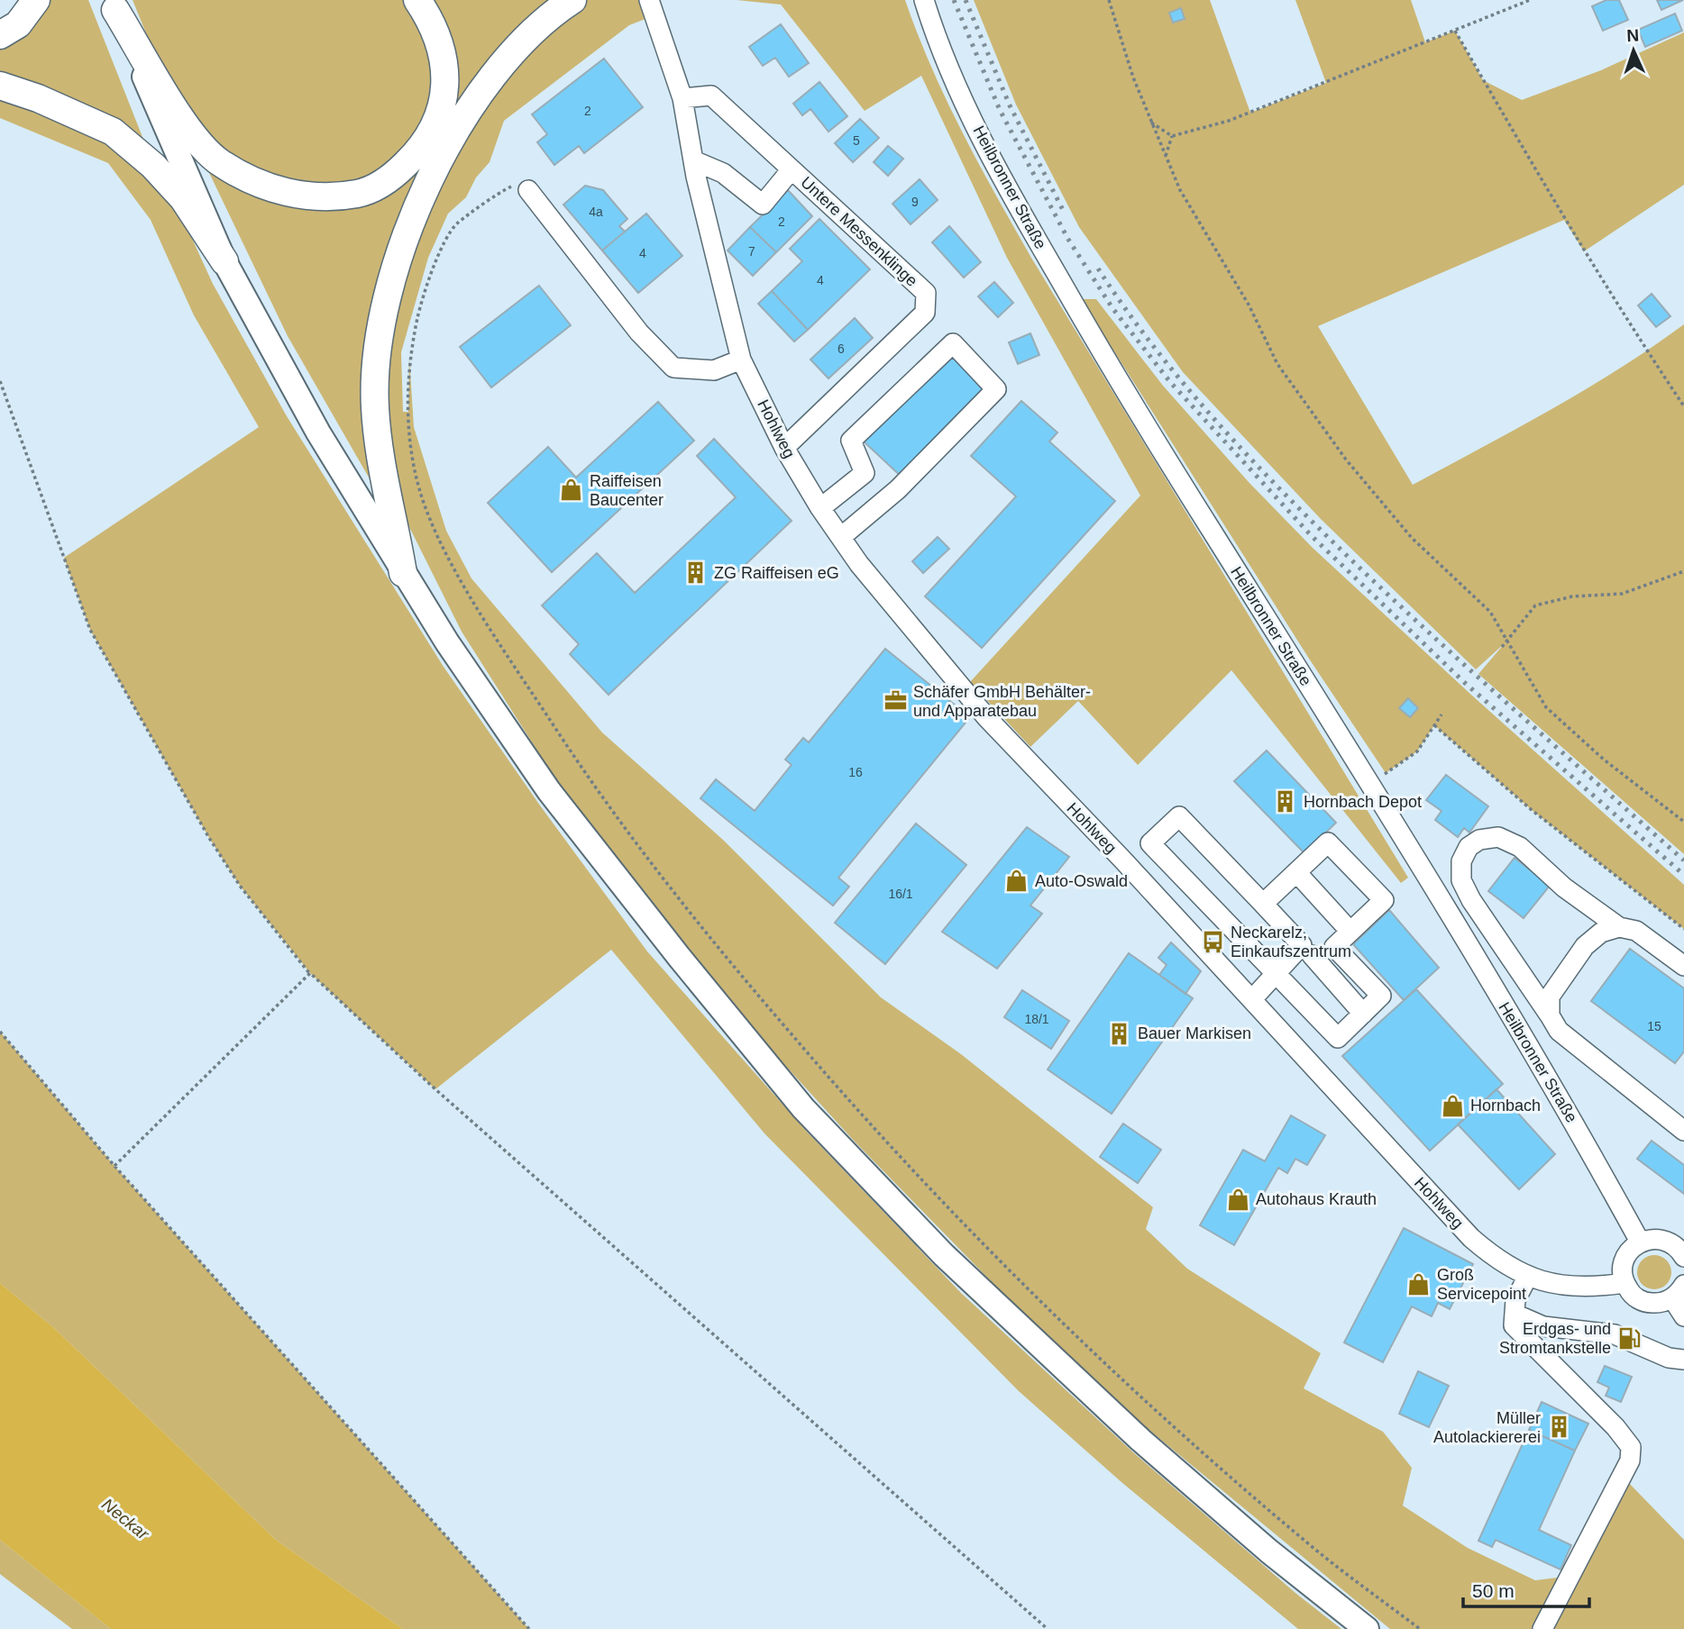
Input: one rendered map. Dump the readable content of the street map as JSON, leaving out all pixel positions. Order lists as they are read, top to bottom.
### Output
{
  "streets": {
    "street": ["Heilbronner Straße", "Untere Messenklinge", "Hohlweg"]
  },
  "crossings": [
    ["Untere Messenklinge", "Hohlweg"]
  ],
  "water": ["Neckar"],
  "places": {
    "shop": [
      "Raiffeisen Baucenter",
      "Auto-Oswald",
      "Hornbach",
      "Autohaus Krauth",
      "Groß Servicepoint"
    ],
    "building": [
      "ZG Raiffeisen eG",
      "Hornbach Depot",
      "Bauer Markisen",
      "Müller Autolackiererei"
    ],
    "office": ["Schäfer GmbH Behälter- und Apparatebau"],
    "bus stop": ["Neckarelz, Einkaufszentrum"],
    "fuel station": ["Erdgas- und Stromtankstelle"]
  },
  "house_numbers": [
    "2",
    "5",
    "9",
    "4a",
    "2",
    "7",
    "4",
    "4",
    "6",
    "16",
    "16/1",
    "18/1",
    "15"
  ],
  "scale_bar": "50 m",
  "north": "top"
}
